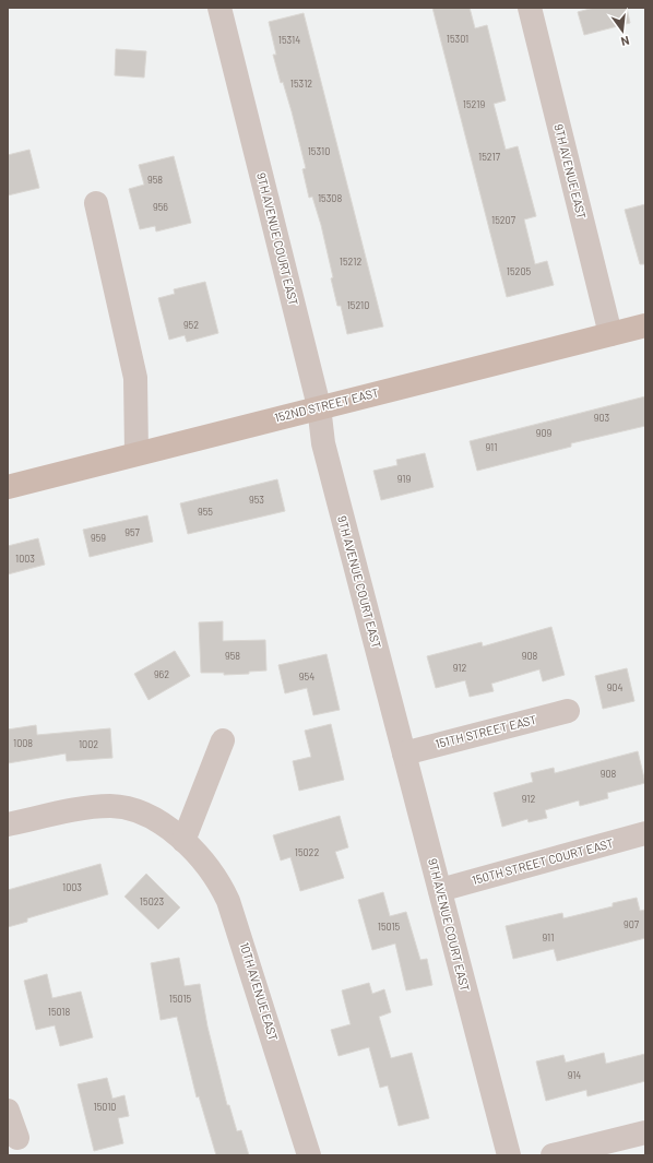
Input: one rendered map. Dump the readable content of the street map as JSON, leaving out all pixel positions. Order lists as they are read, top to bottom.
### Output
{
  "streets": {
    "main road": ["152ND STREET EAST"],
    "street": [
      "9TH AVENUE EAST",
      "9TH AVENUE COURT EAST",
      "151TH STREET EAST",
      "150TH STREET COURT EAST",
      "10TH AVENUE EAST"
    ]
  },
  "crossings": [
    ["9TH AVENUE EAST", "152ND STREET EAST"],
    ["9TH AVENUE COURT EAST", "152ND STREET EAST"],
    ["9TH AVENUE COURT EAST", "151TH STREET EAST"],
    ["9TH AVENUE COURT EAST", "150TH STREET COURT EAST"]
  ],
  "house_numbers": [
    "15301",
    "15314",
    "15312",
    "15219",
    "15310",
    "15217",
    "958",
    "15308",
    "956",
    "15207",
    "15212",
    "15205",
    "15210",
    "952",
    "903",
    "909",
    "911",
    "919",
    "953",
    "955",
    "957",
    "959",
    "1003",
    "958",
    "908",
    "912",
    "962",
    "954",
    "904",
    "1008",
    "1002",
    "908",
    "912",
    "15022",
    "1003",
    "15023",
    "907",
    "15015",
    "911",
    "15015",
    "15018",
    "914",
    "15010"
  ],
  "north": "bottom"
}
